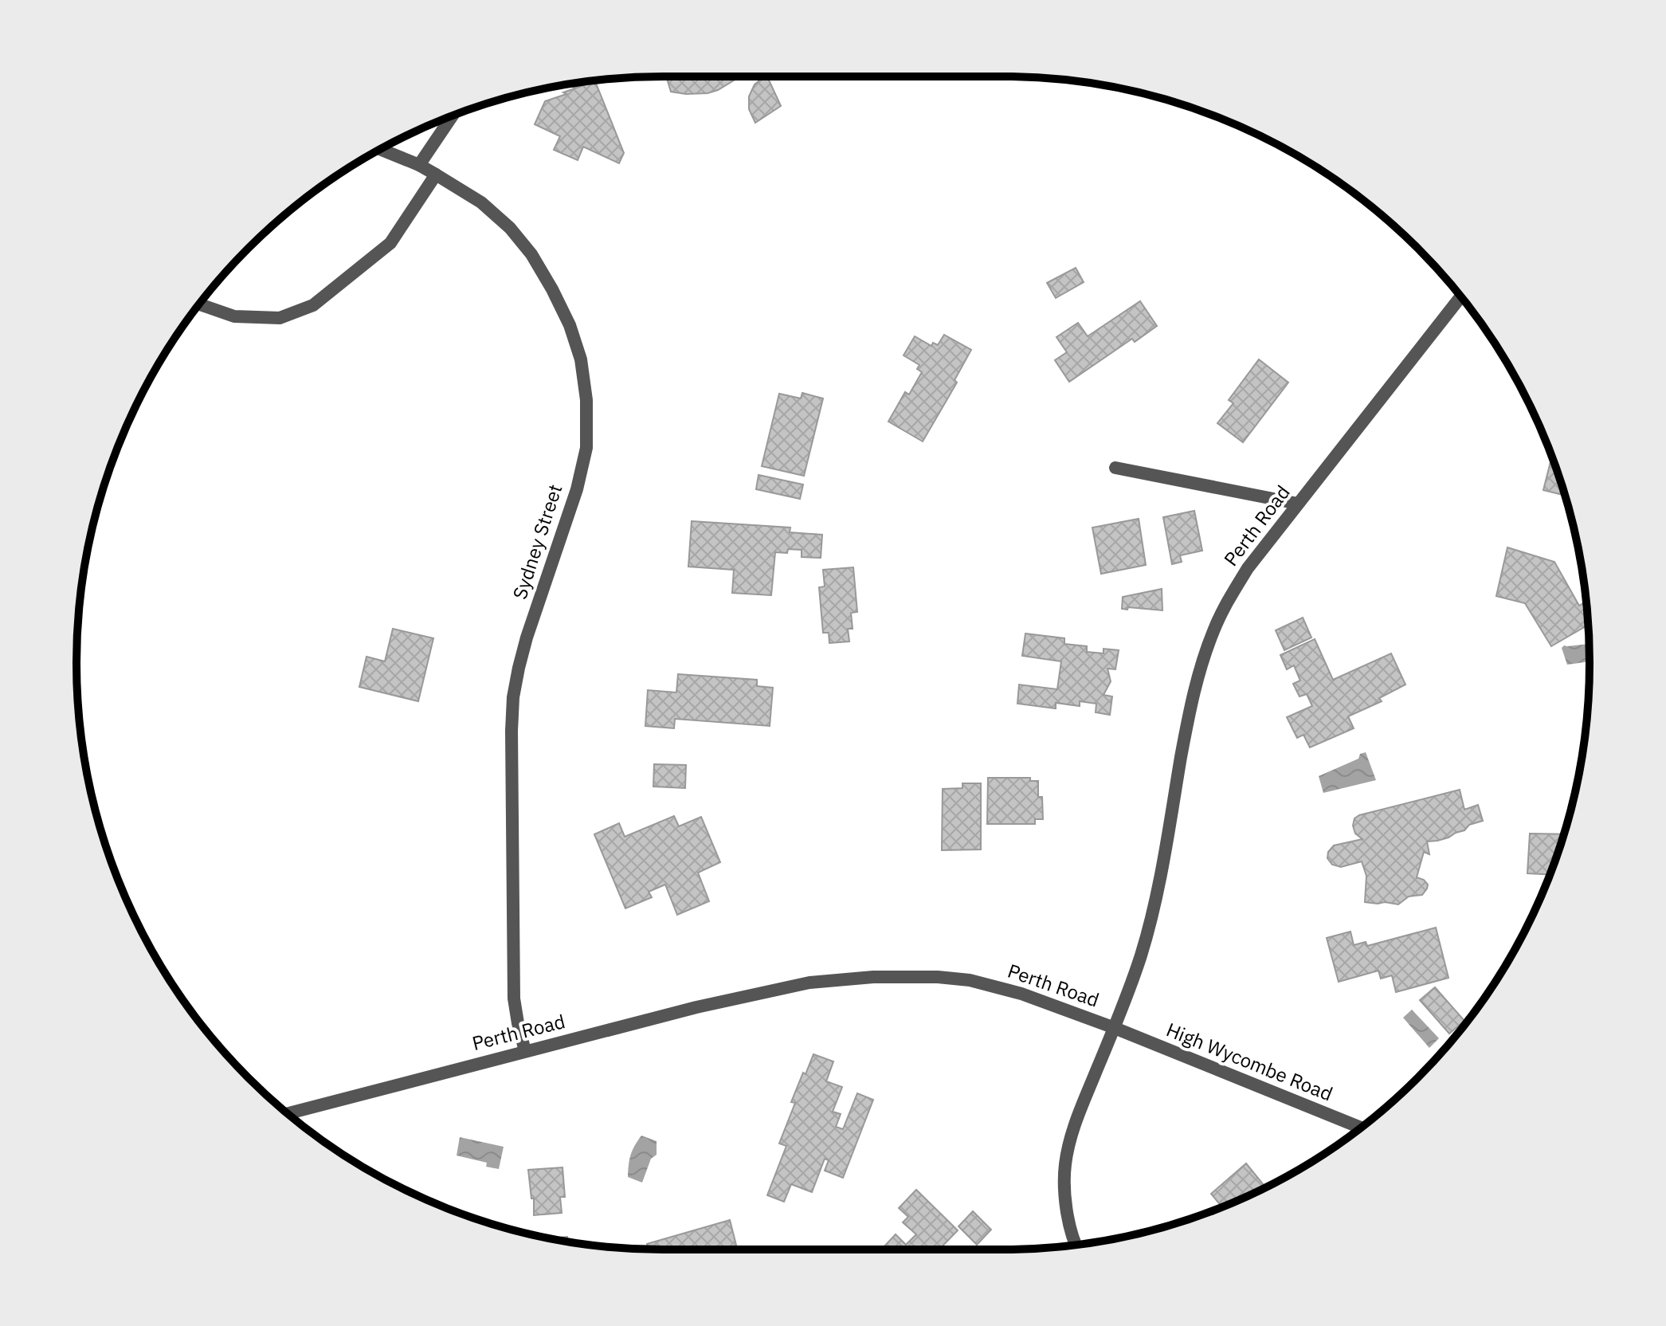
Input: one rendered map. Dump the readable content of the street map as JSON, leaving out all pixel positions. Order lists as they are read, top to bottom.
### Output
{
  "streets": {
    "street": ["Perth Road", "Sydney Street", "High Wycombe Road"]
  },
  "crossings": [
    ["Perth Road", "Sydney Street"],
    ["Perth Road", "High Wycombe Road"]
  ]
}
